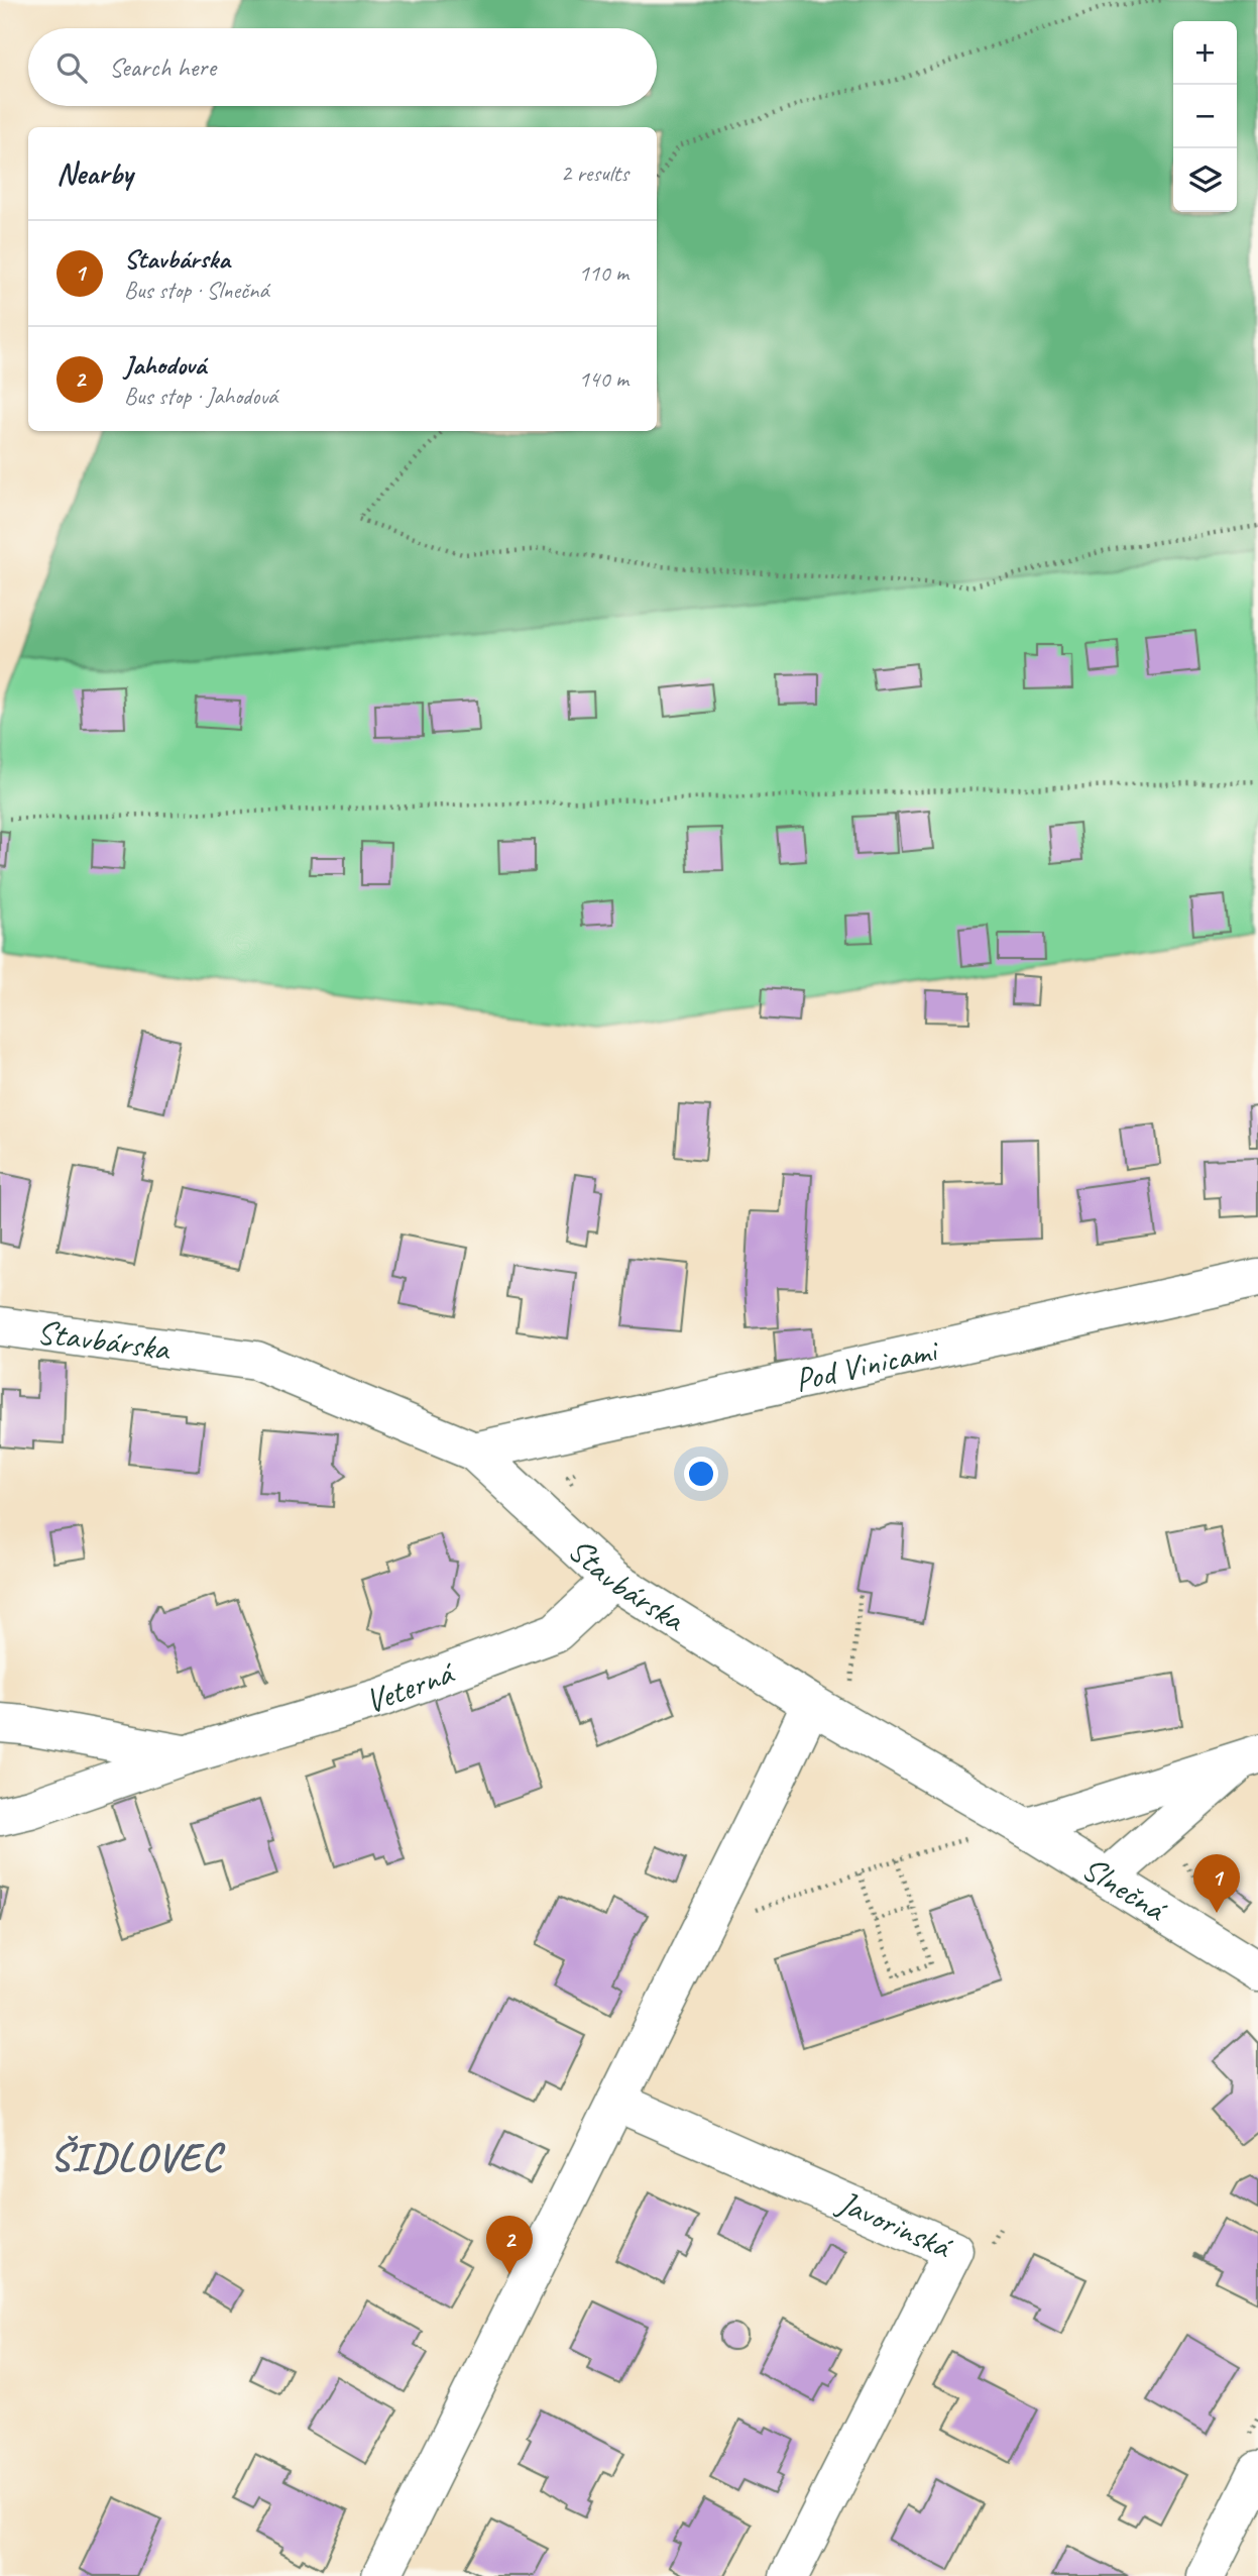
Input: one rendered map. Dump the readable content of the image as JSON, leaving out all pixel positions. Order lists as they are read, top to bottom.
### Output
{
  "streets": {
    "street": [
      "Stavbárska",
      "Pod Vinicami",
      "Veterná",
      "Slnečná",
      "Javorinská"
    ]
  },
  "crossings": [
    ["Stavbárska", "Pod Vinicami"],
    ["Stavbárska", "Veterná"],
    ["Stavbárska", "Slnečná"]
  ],
  "districts": ["ŠIDLOVEC"],
  "page": {
    "map_buttons": ["+", "−"],
    "search": "Search here",
    "heading": ["Nearby", "2 results"],
    "list": [
      {
        "mark": "1",
        "name": "Stavbárska",
        "note": "Bus stop · Slnečná",
        "value": "110 m"
      },
      {
        "mark": "2",
        "name": "Jahodová",
        "note": "Bus stop · Jahodová",
        "value": "140 m"
      }
    ],
    "pins": ["1", "2"]
  }
}
